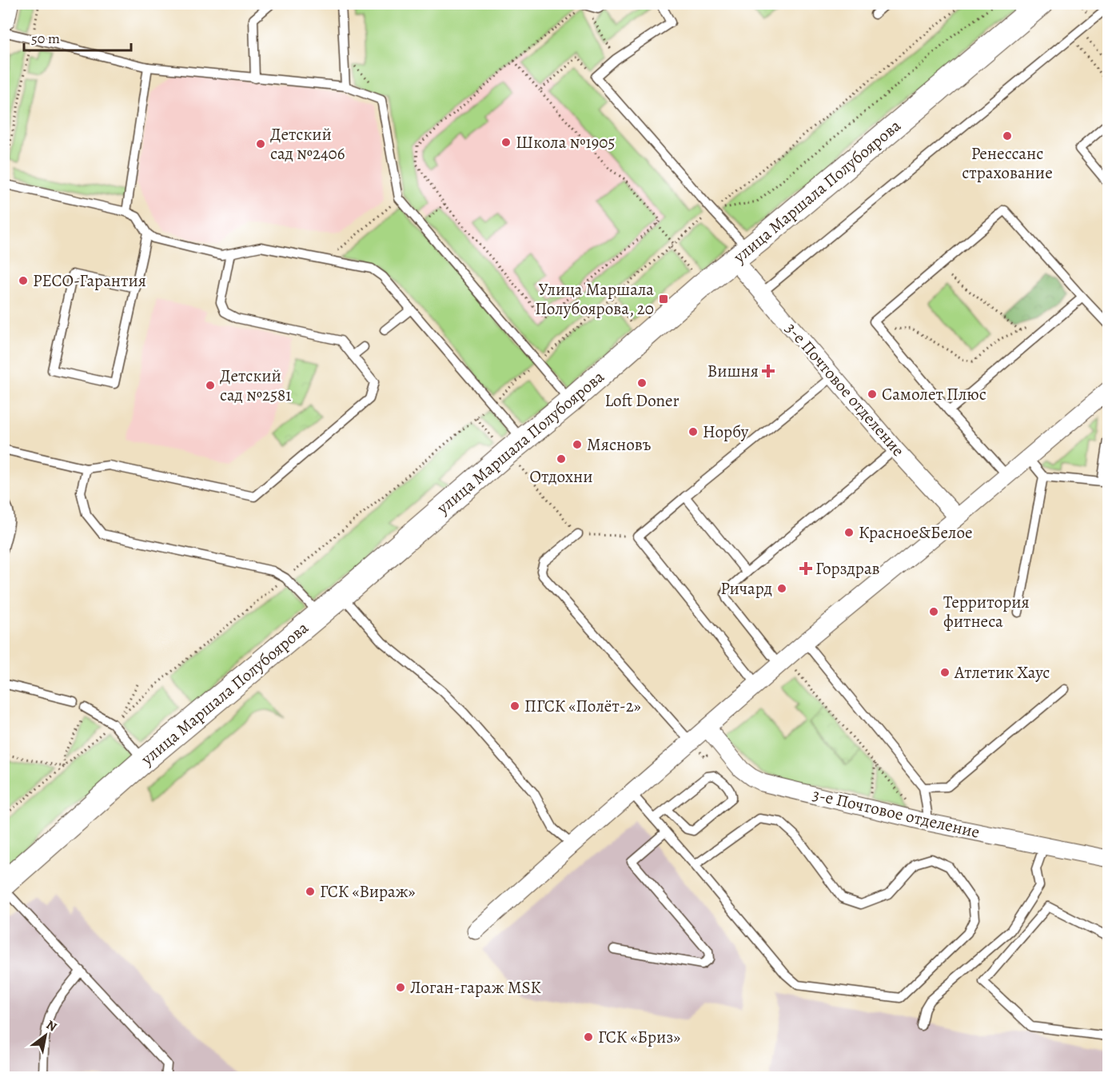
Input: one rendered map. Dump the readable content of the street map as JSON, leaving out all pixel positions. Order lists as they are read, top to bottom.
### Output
{
  "streets": {
    "street": ["улица Маршала Полубоярова", "3-е Почтовое отделение"]
  },
  "crossings": [
    ["улица Маршала Полубоярова", "3-е Почтовое отделение"]
  ],
  "places": {
    "other": [
      "Ренессанс страхование",
      "Школа №1905",
      "Детский сад №2406",
      "РЕСО-Гарантия",
      "Loft Doner",
      "Детский сад №2581",
      "Самолет Плюс",
      "Норбу",
      "Мясновъ",
      "Отдохни",
      "Красное&Белое",
      "Ричард",
      "Территория фитнеса",
      "Атлетик Хаус",
      "ПГСК «Полёт-2»",
      "ГСК «Вираж»",
      "Логан-гараж MSK",
      "ГСК «Бриз»"
    ],
    "transit": ["Улица Маршала Полубоярова, 20"],
    "health": ["Вишня", "Горздрав"]
  },
  "scale_bar": "50 m",
  "north": "top right"
}
